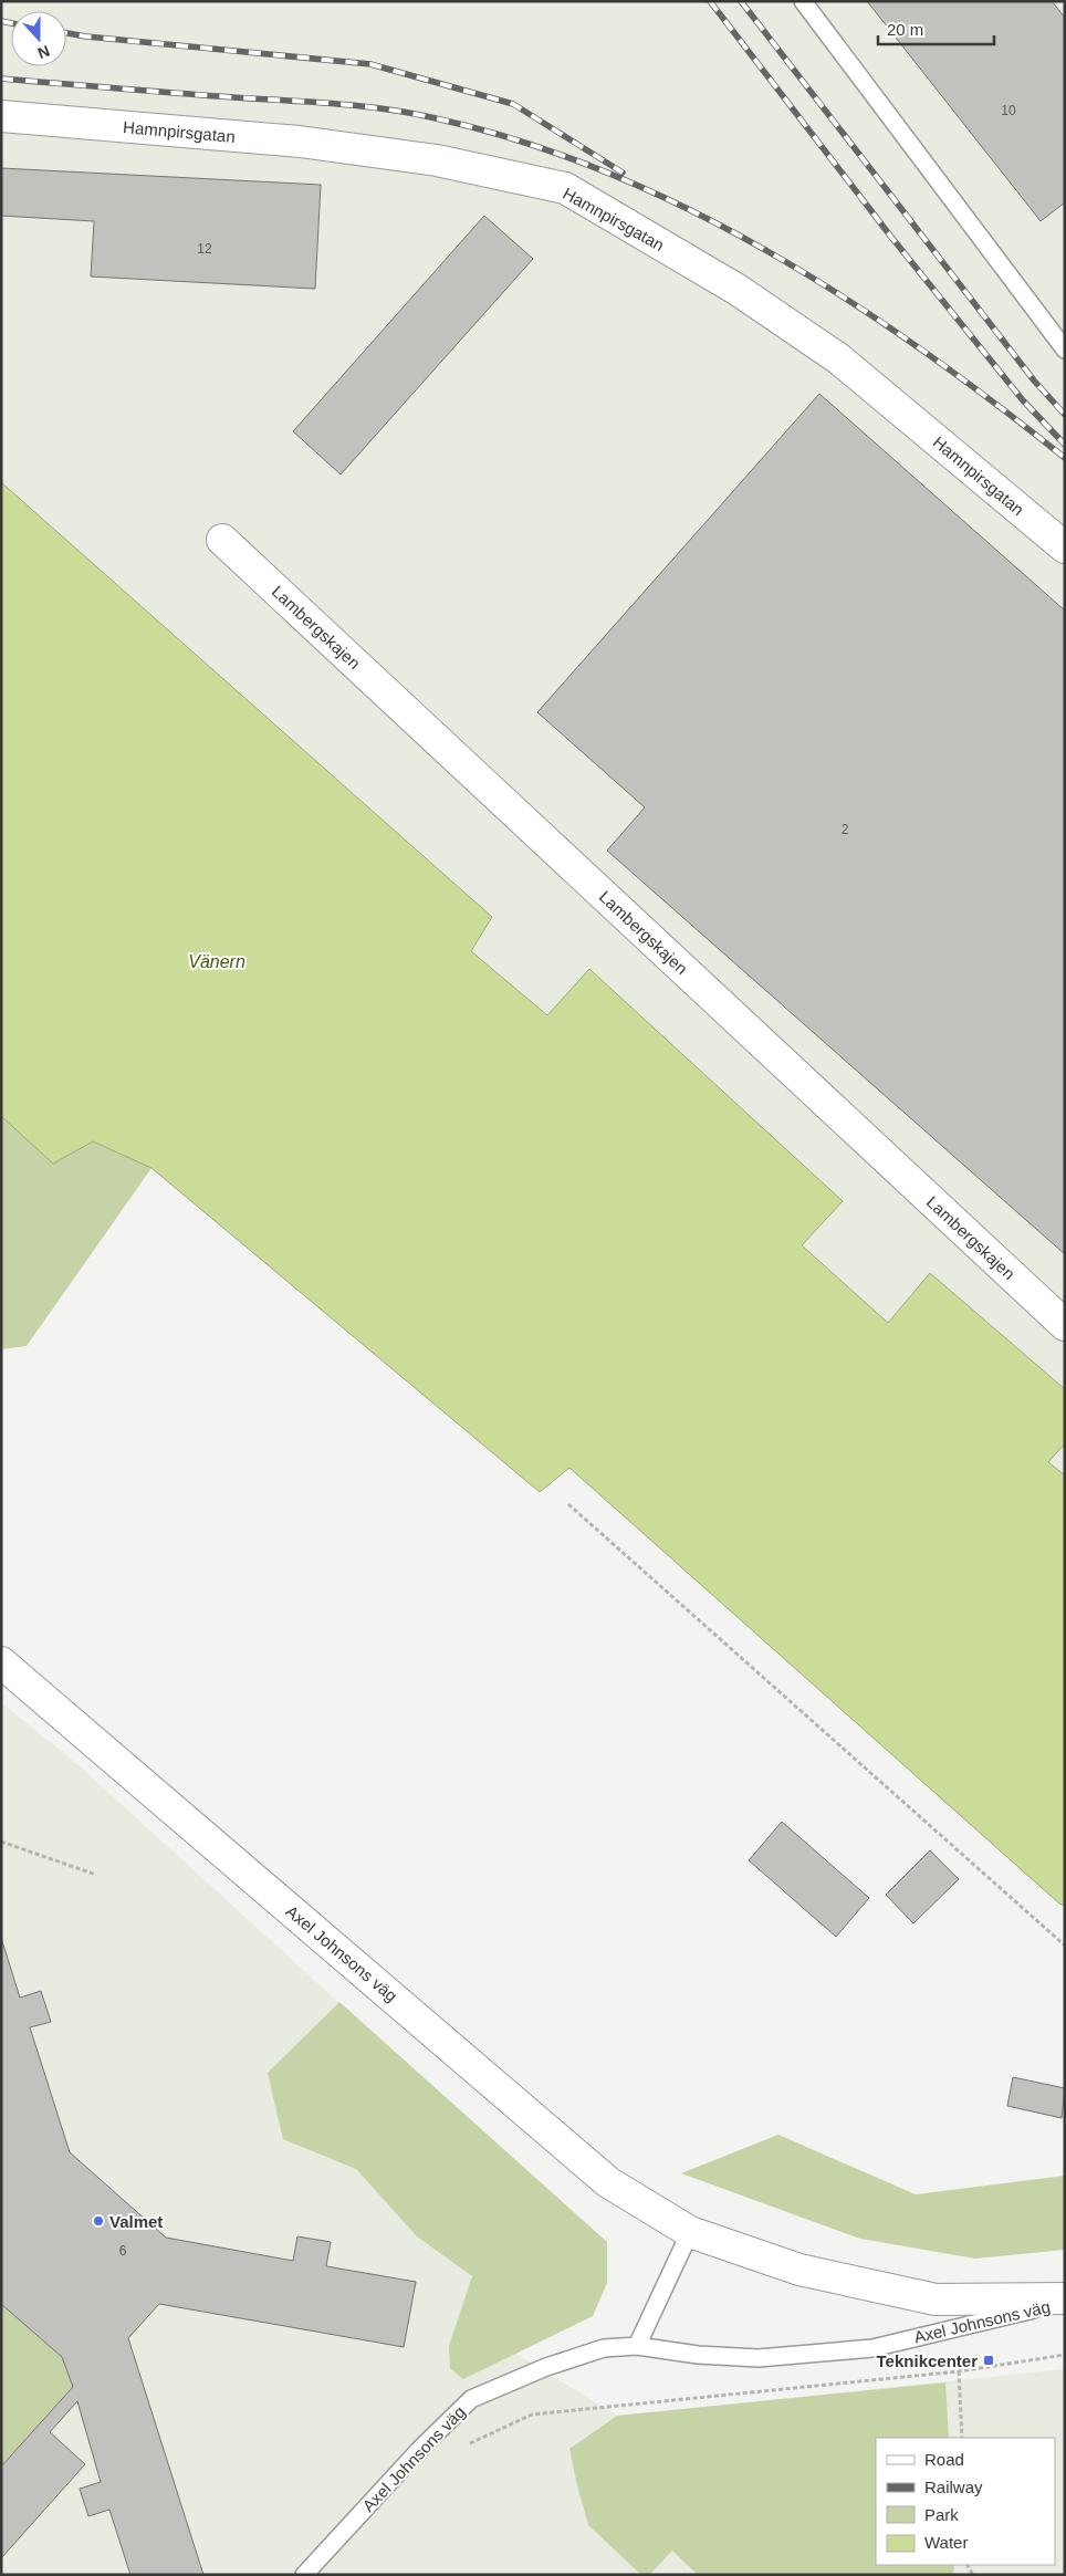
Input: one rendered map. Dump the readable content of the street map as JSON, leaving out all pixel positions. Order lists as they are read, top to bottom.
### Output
{
  "streets": {
    "street": ["Hamnpirsgatan", "Lambergskajen", "Axel Johnsons väg"]
  },
  "water": ["Vänern"],
  "places": {
    "other": ["Valmet"],
    "transit": ["Teknikcenter"]
  },
  "house_numbers": [
    "10",
    "12",
    "2",
    "6"
  ],
  "legend": [
    "Road",
    "Railway",
    "Park",
    "Water"
  ],
  "scale_bar": "20 m",
  "north": "bottom"
}
